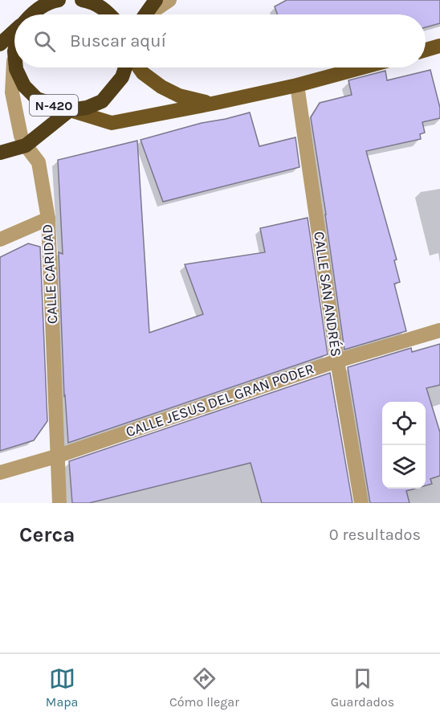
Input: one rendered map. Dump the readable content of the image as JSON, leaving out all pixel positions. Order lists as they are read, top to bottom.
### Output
{
  "streets": {
    "highway": ["N-420"],
    "street": ["CALLE CARIDAD", "CALLE SAN ANDRÉS", "CALLE JESUS DEL GRAN PODER"]
  },
  "crossings": [
    ["N-420", "CALLE CARIDAD"],
    ["CALLE CARIDAD", "CALLE JESUS DEL GRAN PODER"],
    ["CALLE SAN ANDRÉS", "CALLE JESUS DEL GRAN PODER"]
  ],
  "page": {
    "search": "Buscar aquí",
    "heading": ["Cerca", "0 resultados"],
    "nav": ["Mapa", "Cómo llegar", "Guardados"]
  }
}
